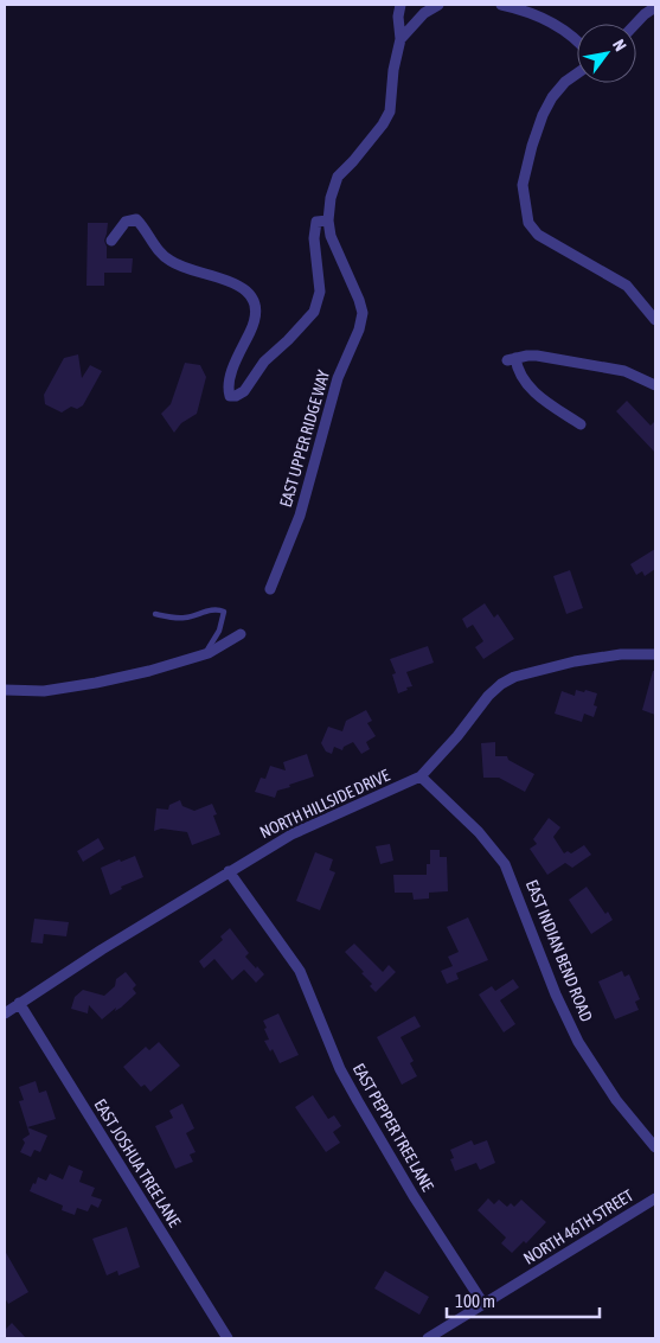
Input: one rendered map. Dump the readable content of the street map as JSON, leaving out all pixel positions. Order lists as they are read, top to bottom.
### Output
{
  "streets": {
    "street": [
      "EAST UPPER RIDGE WAY",
      "NORTH HILLSIDE DRIVE",
      "EAST INDIAN BEND ROAD",
      "EAST PEPPER TREE LANE",
      "EAST JOSHUA TREE LANE",
      "NORTH 46TH STREET"
    ]
  },
  "crossings": [
    ["NORTH HILLSIDE DRIVE", "EAST INDIAN BEND ROAD"],
    ["NORTH HILLSIDE DRIVE", "EAST PEPPER TREE LANE"],
    ["NORTH HILLSIDE DRIVE", "EAST JOSHUA TREE LANE"],
    ["EAST PEPPER TREE LANE", "NORTH 46TH STREET"]
  ],
  "scale_bar": "100 m",
  "north": "top right"
}
